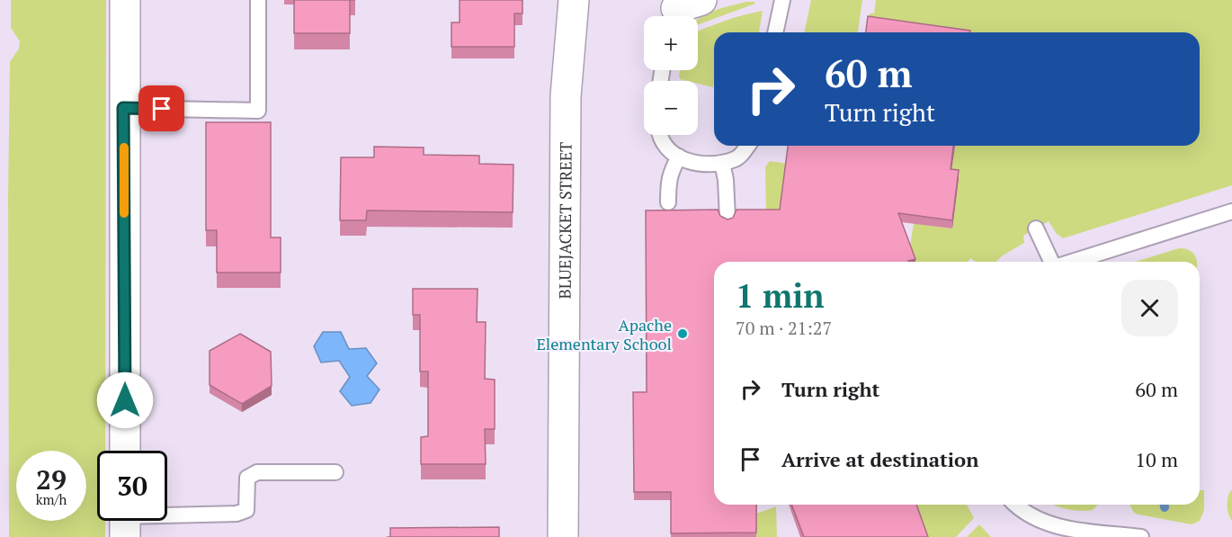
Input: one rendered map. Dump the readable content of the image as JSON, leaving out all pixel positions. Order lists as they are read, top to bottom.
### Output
{
  "streets": {
    "street": ["BLUEJACKET STREET"]
  },
  "places": ["Apache Elementary School"],
  "page": {
    "map_buttons": ["+", "−"],
    "turn": ["60 m", "Turn right"],
    "heading": ["1 min", "70 m · 21:27"],
    "list": [
      {
        "name": "Turn right",
        "value": "60 m"
      },
      {
        "name": "Arrive at destination",
        "value": "10 m"
      }
    ],
    "speed": "29 km/h",
    "limit": "30"
  }
}
